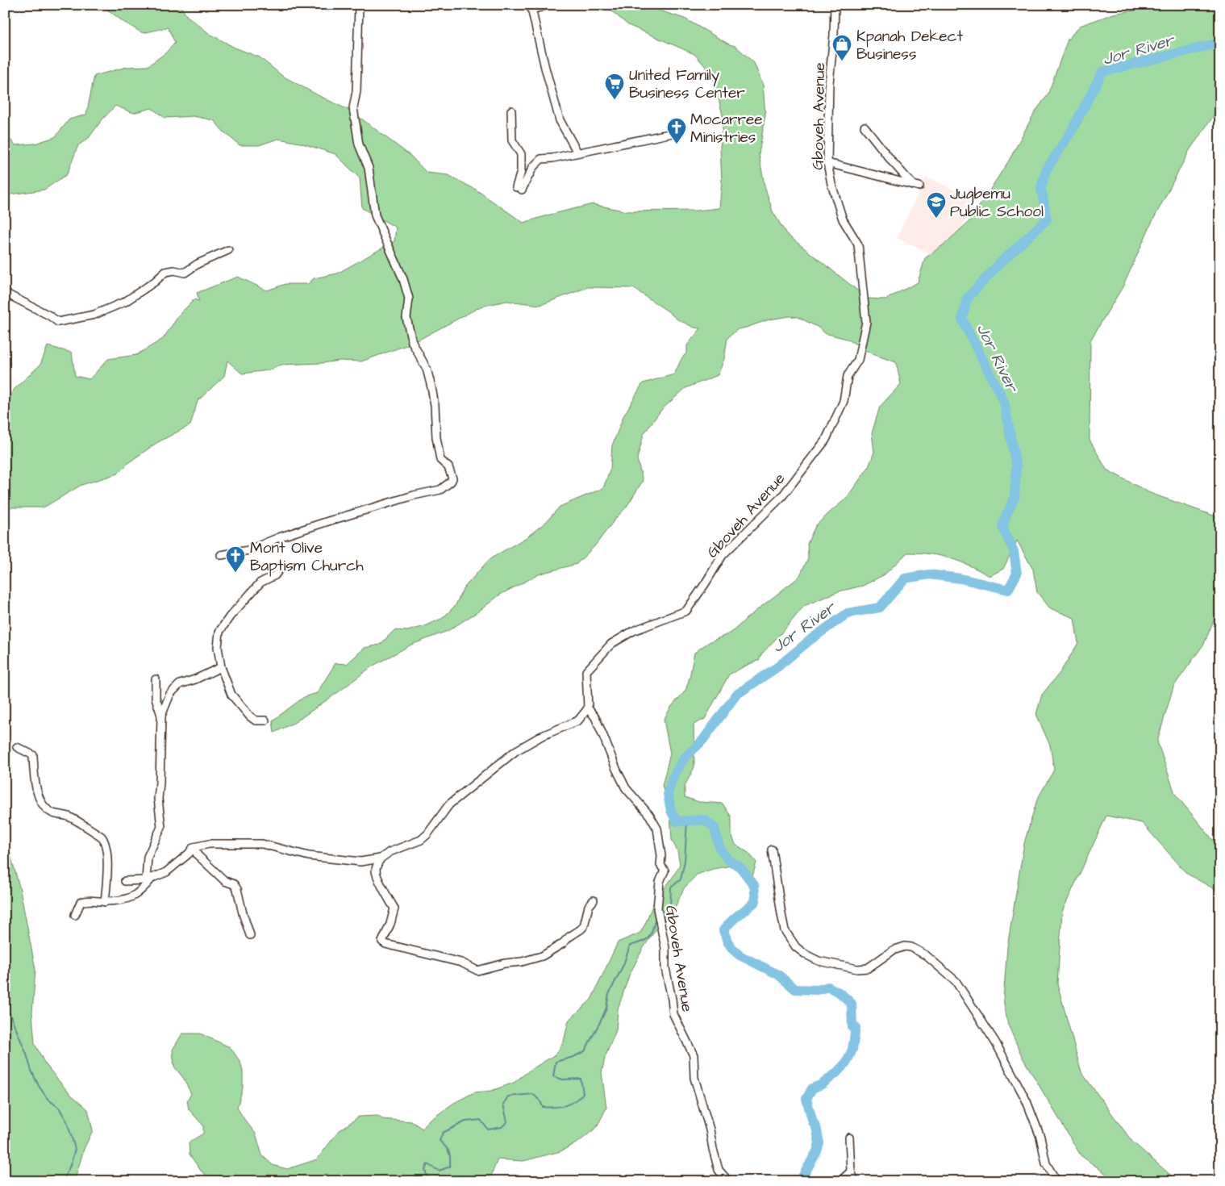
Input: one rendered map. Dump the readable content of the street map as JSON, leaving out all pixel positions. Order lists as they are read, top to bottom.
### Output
{
  "streets": {
    "street": ["Gboveh Avenue"]
  },
  "water": ["Jor River"],
  "places": {
    "shop": ["Kpanah Dekect Business"],
    "supermarket": ["United Family Business Center"],
    "church": ["Mocarree Ministries", "Mont Olive Baptism Church"],
    "school or university": ["Jugbemu Public School"]
  }
}
